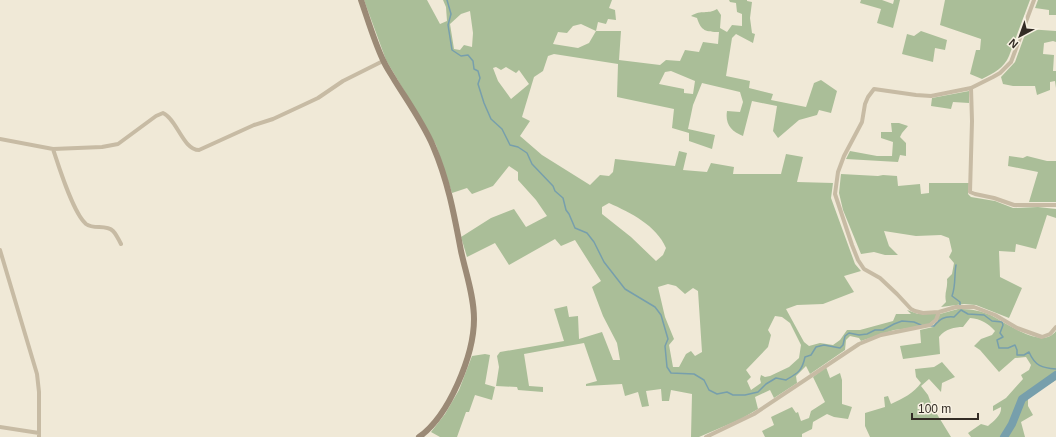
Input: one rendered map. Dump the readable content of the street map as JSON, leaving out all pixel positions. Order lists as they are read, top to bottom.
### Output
{
  "scale_bar": "100 m",
  "north": "bottom left"
}
